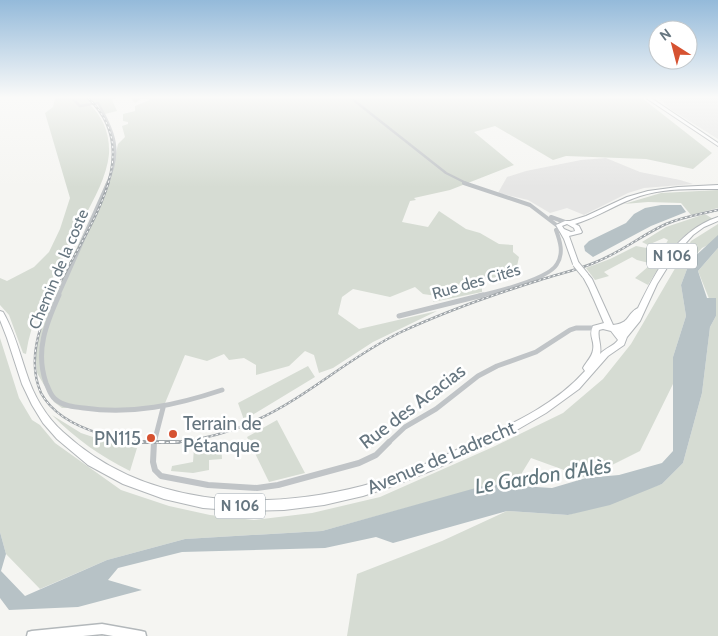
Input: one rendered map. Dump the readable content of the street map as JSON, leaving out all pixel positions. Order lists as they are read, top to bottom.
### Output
{
  "streets": {
    "main road": ["N 106", "Avenue de Ladrecht"],
    "street": ["Chemin de la coste", "Rue des Cités", "Rue des Acacias"]
  },
  "crossings": [
    ["Chemin de la coste", "Rue des Acacias"],
    ["Rue des Acacias", "Avenue de Ladrecht"]
  ],
  "water": ["Le Gardon d'Alès"],
  "places": ["Terrain de Pétanque", "PN115"],
  "north": "top left"
}
